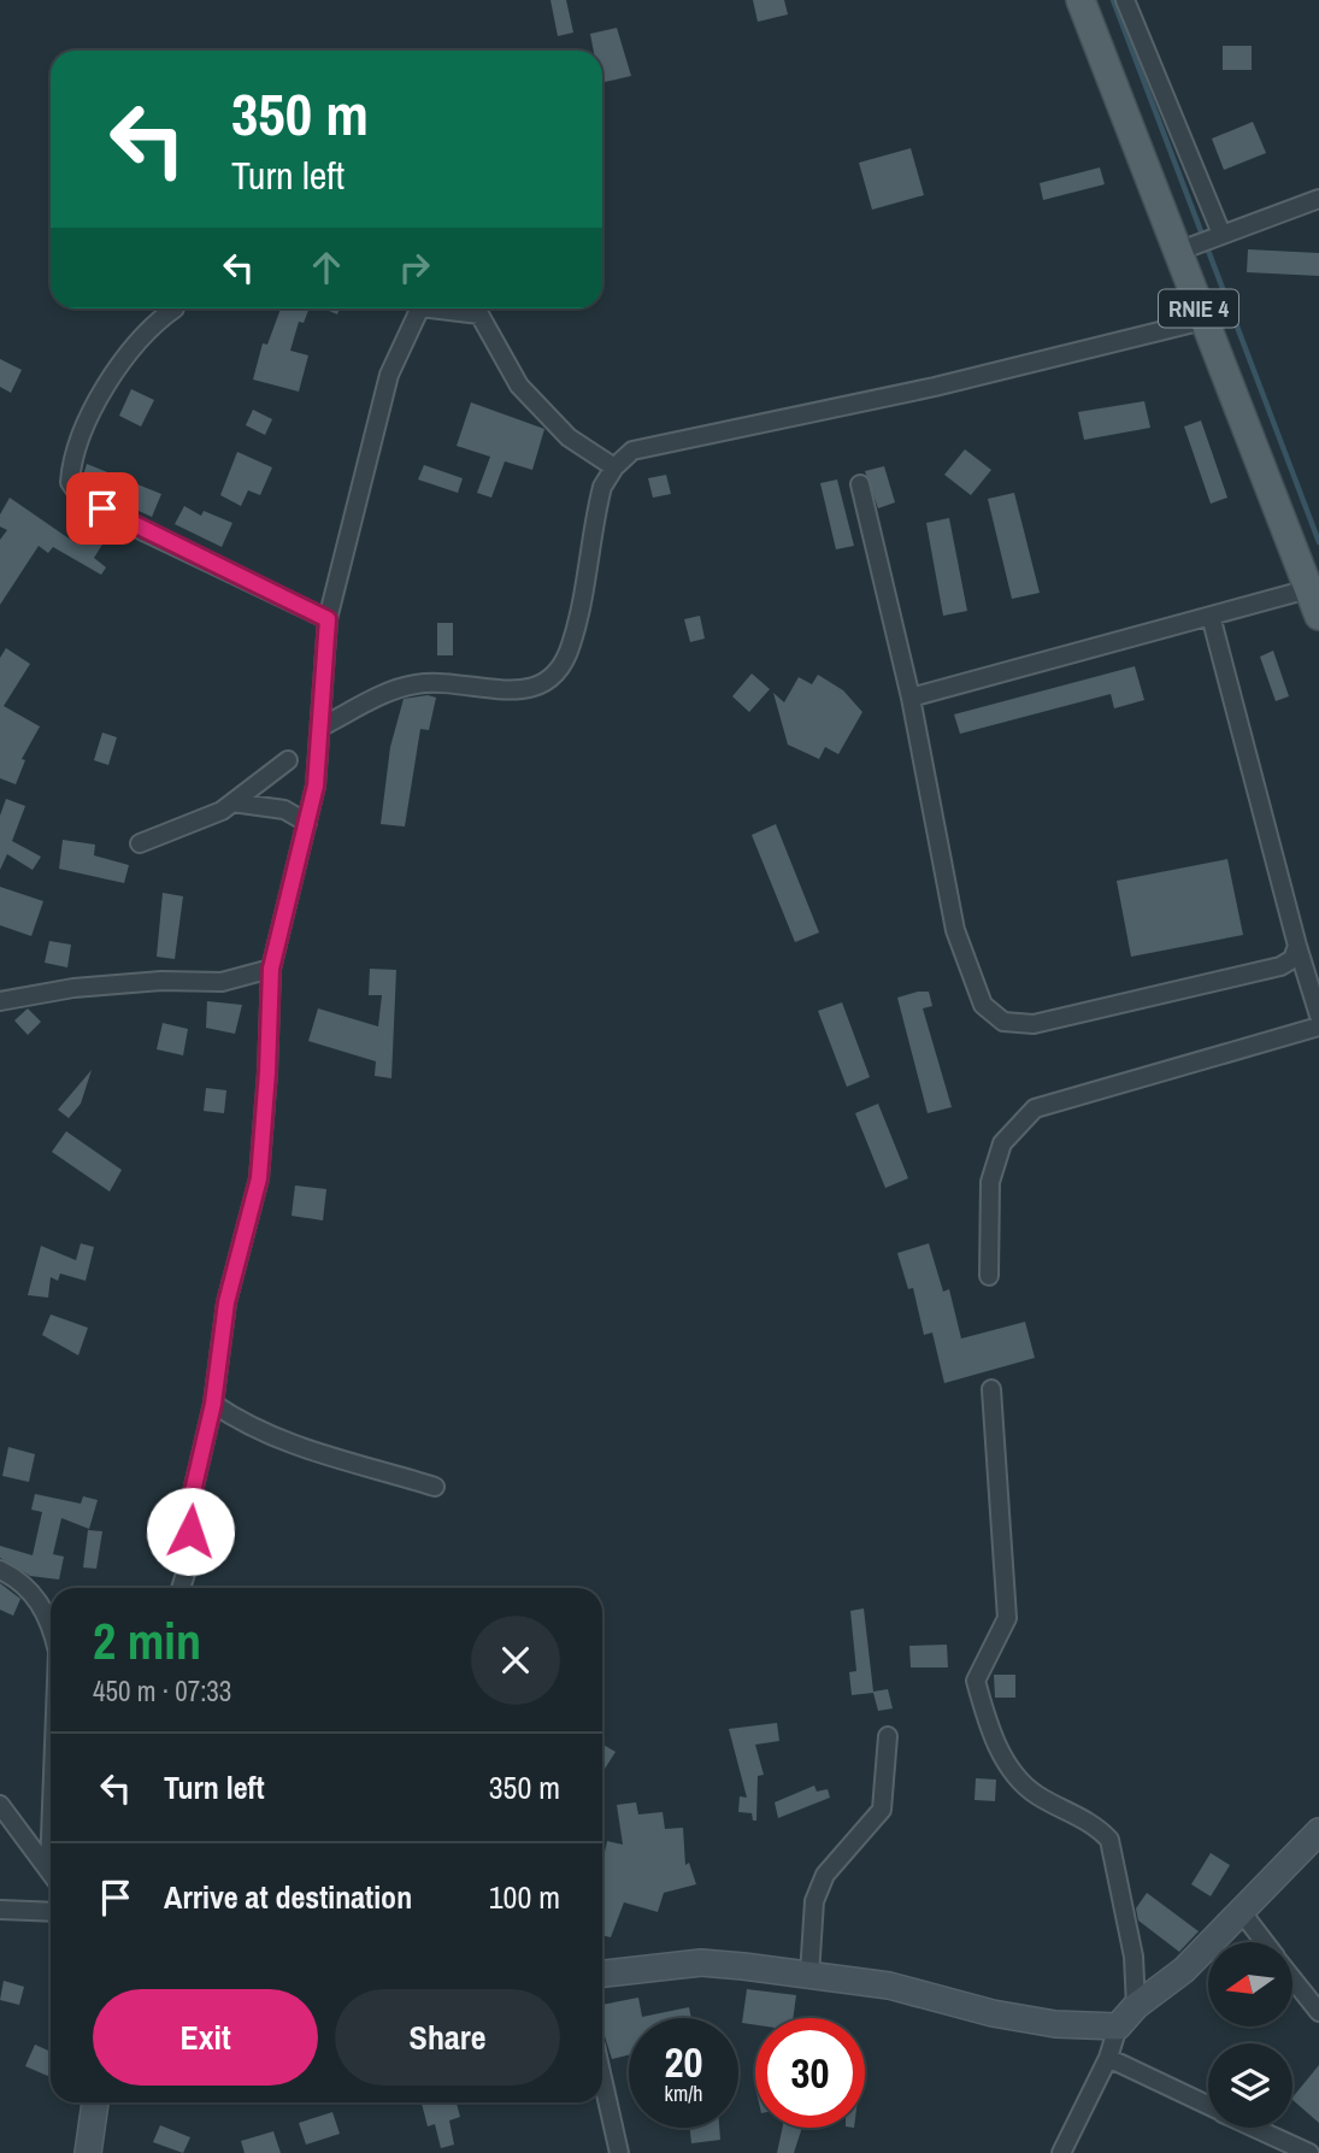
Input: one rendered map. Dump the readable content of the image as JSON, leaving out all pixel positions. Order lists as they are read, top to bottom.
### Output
{
  "streets": {
    "main road": ["RNIE 4"]
  },
  "north": "left",
  "page": {
    "turn": ["350 m", "Turn left"],
    "heading": ["2 min", "450 m · 07:33"],
    "list": [
      {
        "name": "Turn left",
        "value": "350 m"
      },
      {
        "name": "Arrive at destination",
        "value": "100 m"
      }
    ],
    "buttons": ["Exit", "Share"],
    "speed": "20 km/h",
    "limit": "30"
  }
}
